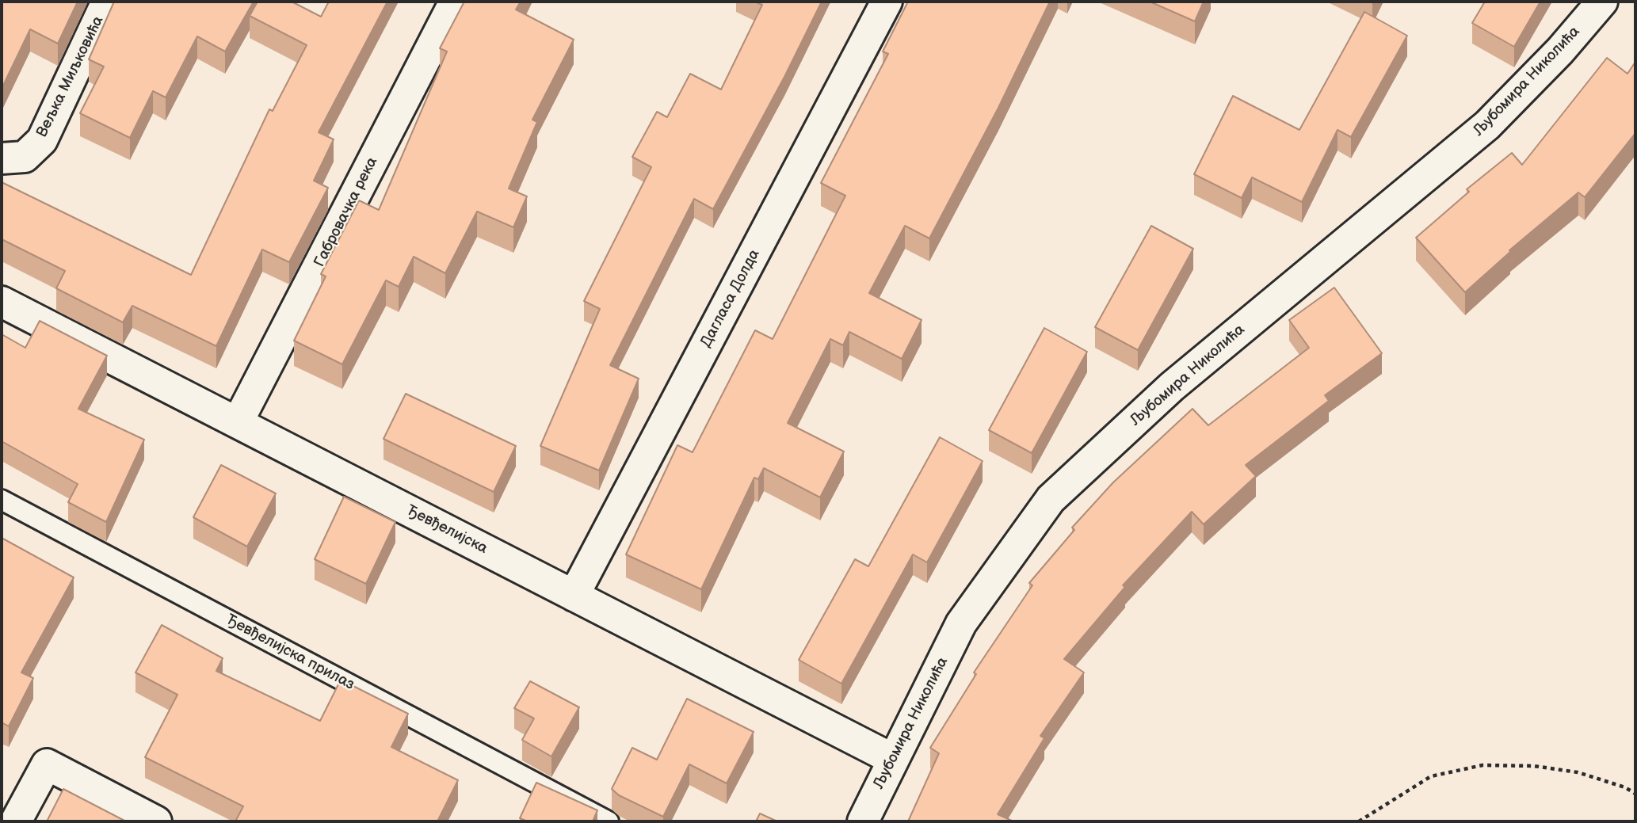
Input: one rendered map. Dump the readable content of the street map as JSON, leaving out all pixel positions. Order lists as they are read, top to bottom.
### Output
{
  "streets": {
    "street": [
      "Вељка Миљковића",
      "Љубомира Николића",
      "Габровачка река",
      "Дагласа Долда",
      "Ђевђелијска"
    ],
    "lane": ["Ђевђелијска прилаз"]
  },
  "crossings": [
    ["Љубомира Николића", "Ђевђелијска"],
    ["Габровачка река", "Ђевђелијска"],
    ["Дагласа Долда", "Ђевђелијска"]
  ]
}
